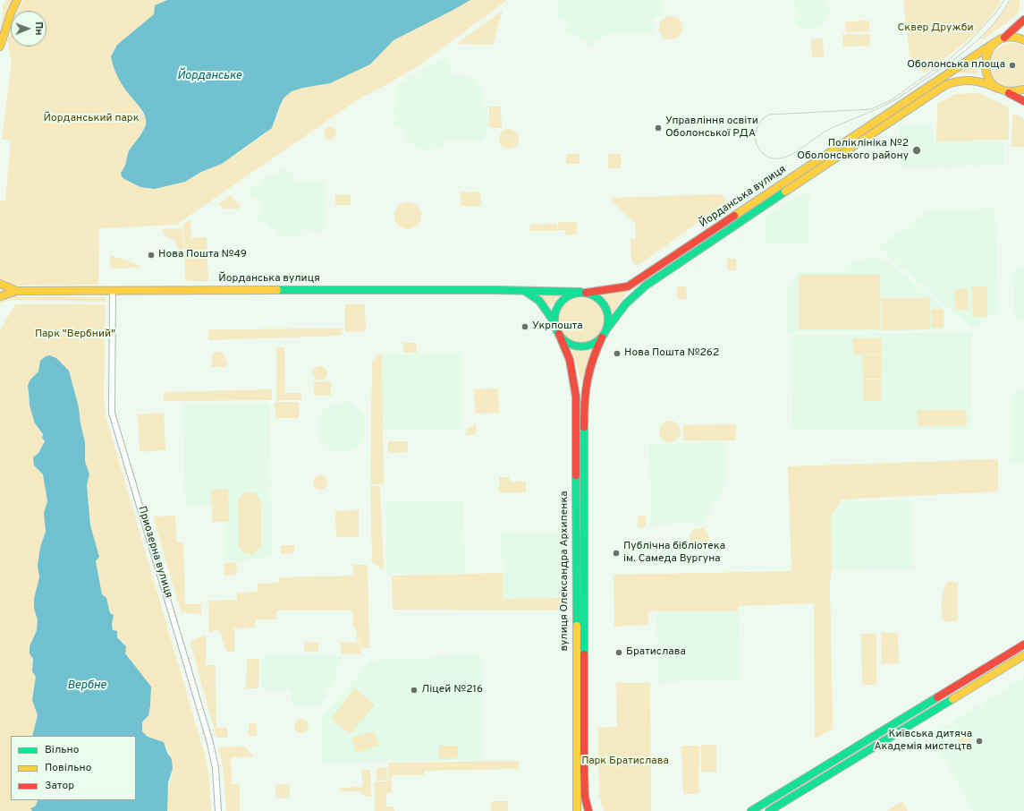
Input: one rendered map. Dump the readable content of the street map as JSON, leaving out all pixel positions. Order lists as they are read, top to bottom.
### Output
{
  "streets": {
    "main road": ["Йорданська вулиця", "вулиця Олександра Архипенка"],
    "street": ["Приозерна вулиця"]
  },
  "crossings": [
    ["Йорданська вулиця", "Приозерна вулиця"],
    ["Йорданська вулиця", "вулиця Олександра Архипенка"]
  ],
  "water": ["Йорданське", "Вербне"],
  "parks": [
    "Сквер Дружби",
    "Йорданський парк",
    "Парк \"Вербний\"",
    "Парк Братислава"
  ],
  "places": [
    "Оболонська площа",
    "Управління освіти Оболонської РДА",
    "Поліклініка №2 Оболонського району",
    "Нова Пошта №49",
    "Укрпошта",
    "Нова Пошта №262",
    "Публічна бібліотека ім. Самеда Вургуна",
    "Братислава",
    "Ліцей №216",
    "Київська дитяча Академія мистецтв"
  ],
  "legend": ["Вільно", "Повільно", "Затор"],
  "north": "right"
}
